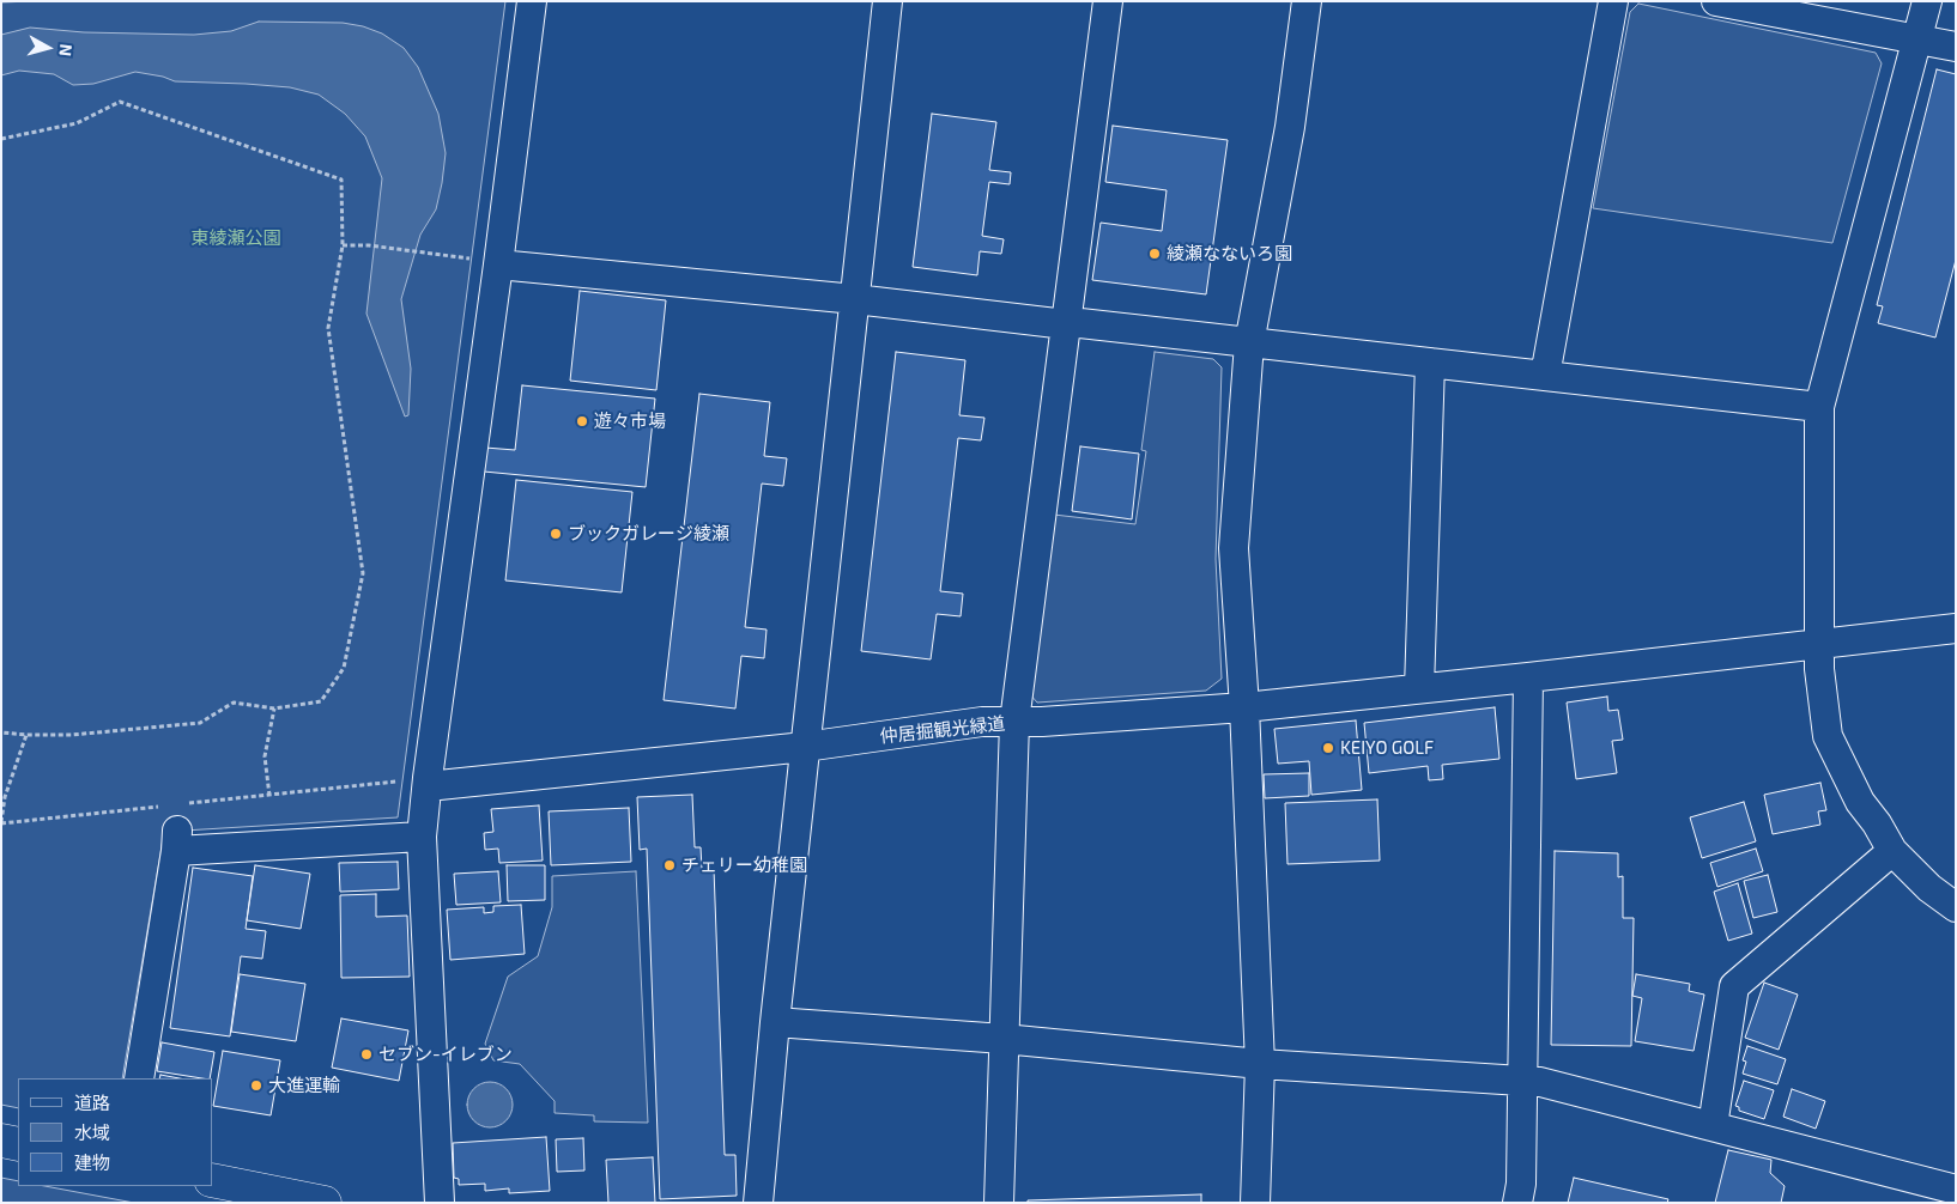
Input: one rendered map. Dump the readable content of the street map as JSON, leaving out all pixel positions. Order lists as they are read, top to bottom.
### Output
{
  "streets": {
    "street": ["仲居掘観光緑道"]
  },
  "parks": ["東綾瀬公園"],
  "places": [
    "綾瀬なないろ園",
    "遊々市場",
    "ブックガレージ綾瀬",
    "KEIYO GOLF",
    "チェリー幼稚園",
    "セブン-イレブン",
    "大進運輸"
  ],
  "legend": ["道路", "水域", "建物"],
  "north": "right"
}
